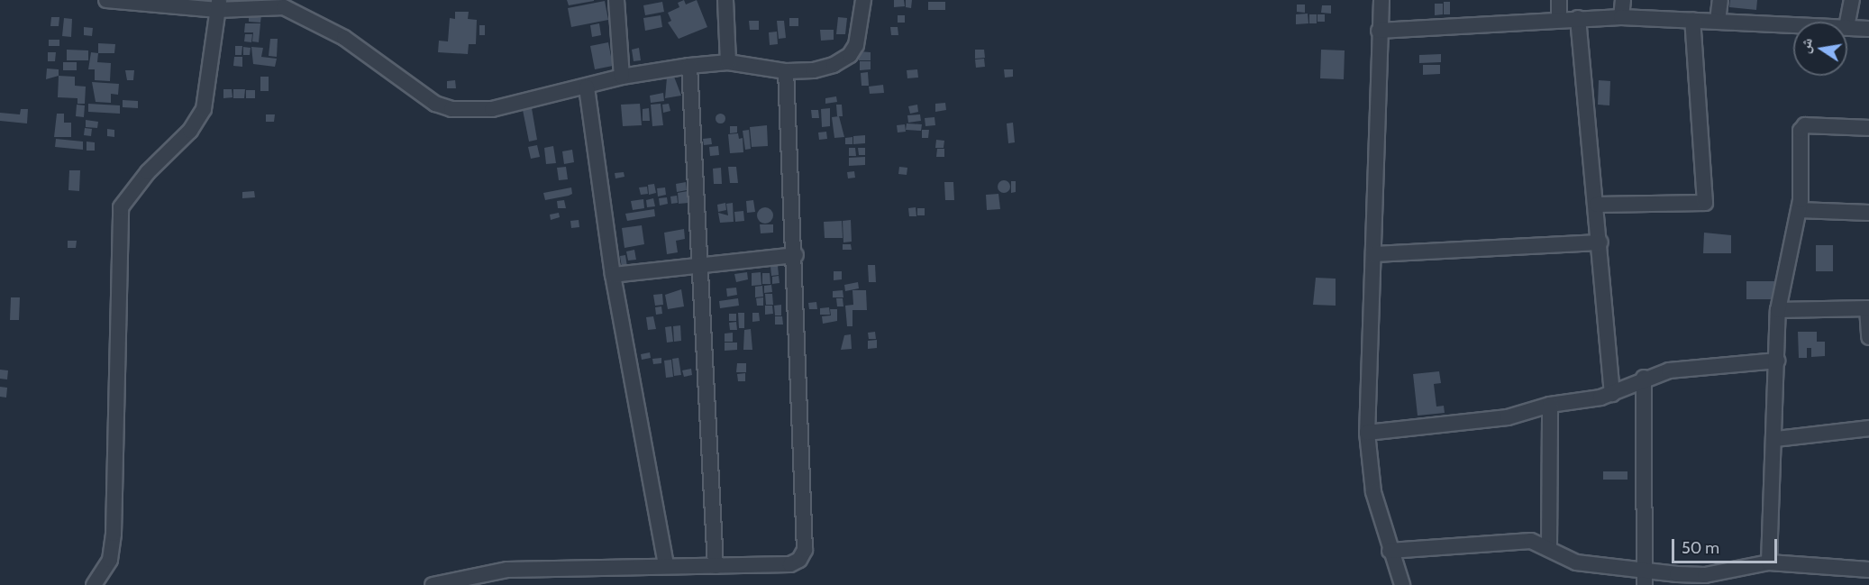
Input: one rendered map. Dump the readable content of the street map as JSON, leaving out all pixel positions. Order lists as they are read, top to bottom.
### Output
{
  "scale_bar": "50 m",
  "north": "left"
}
